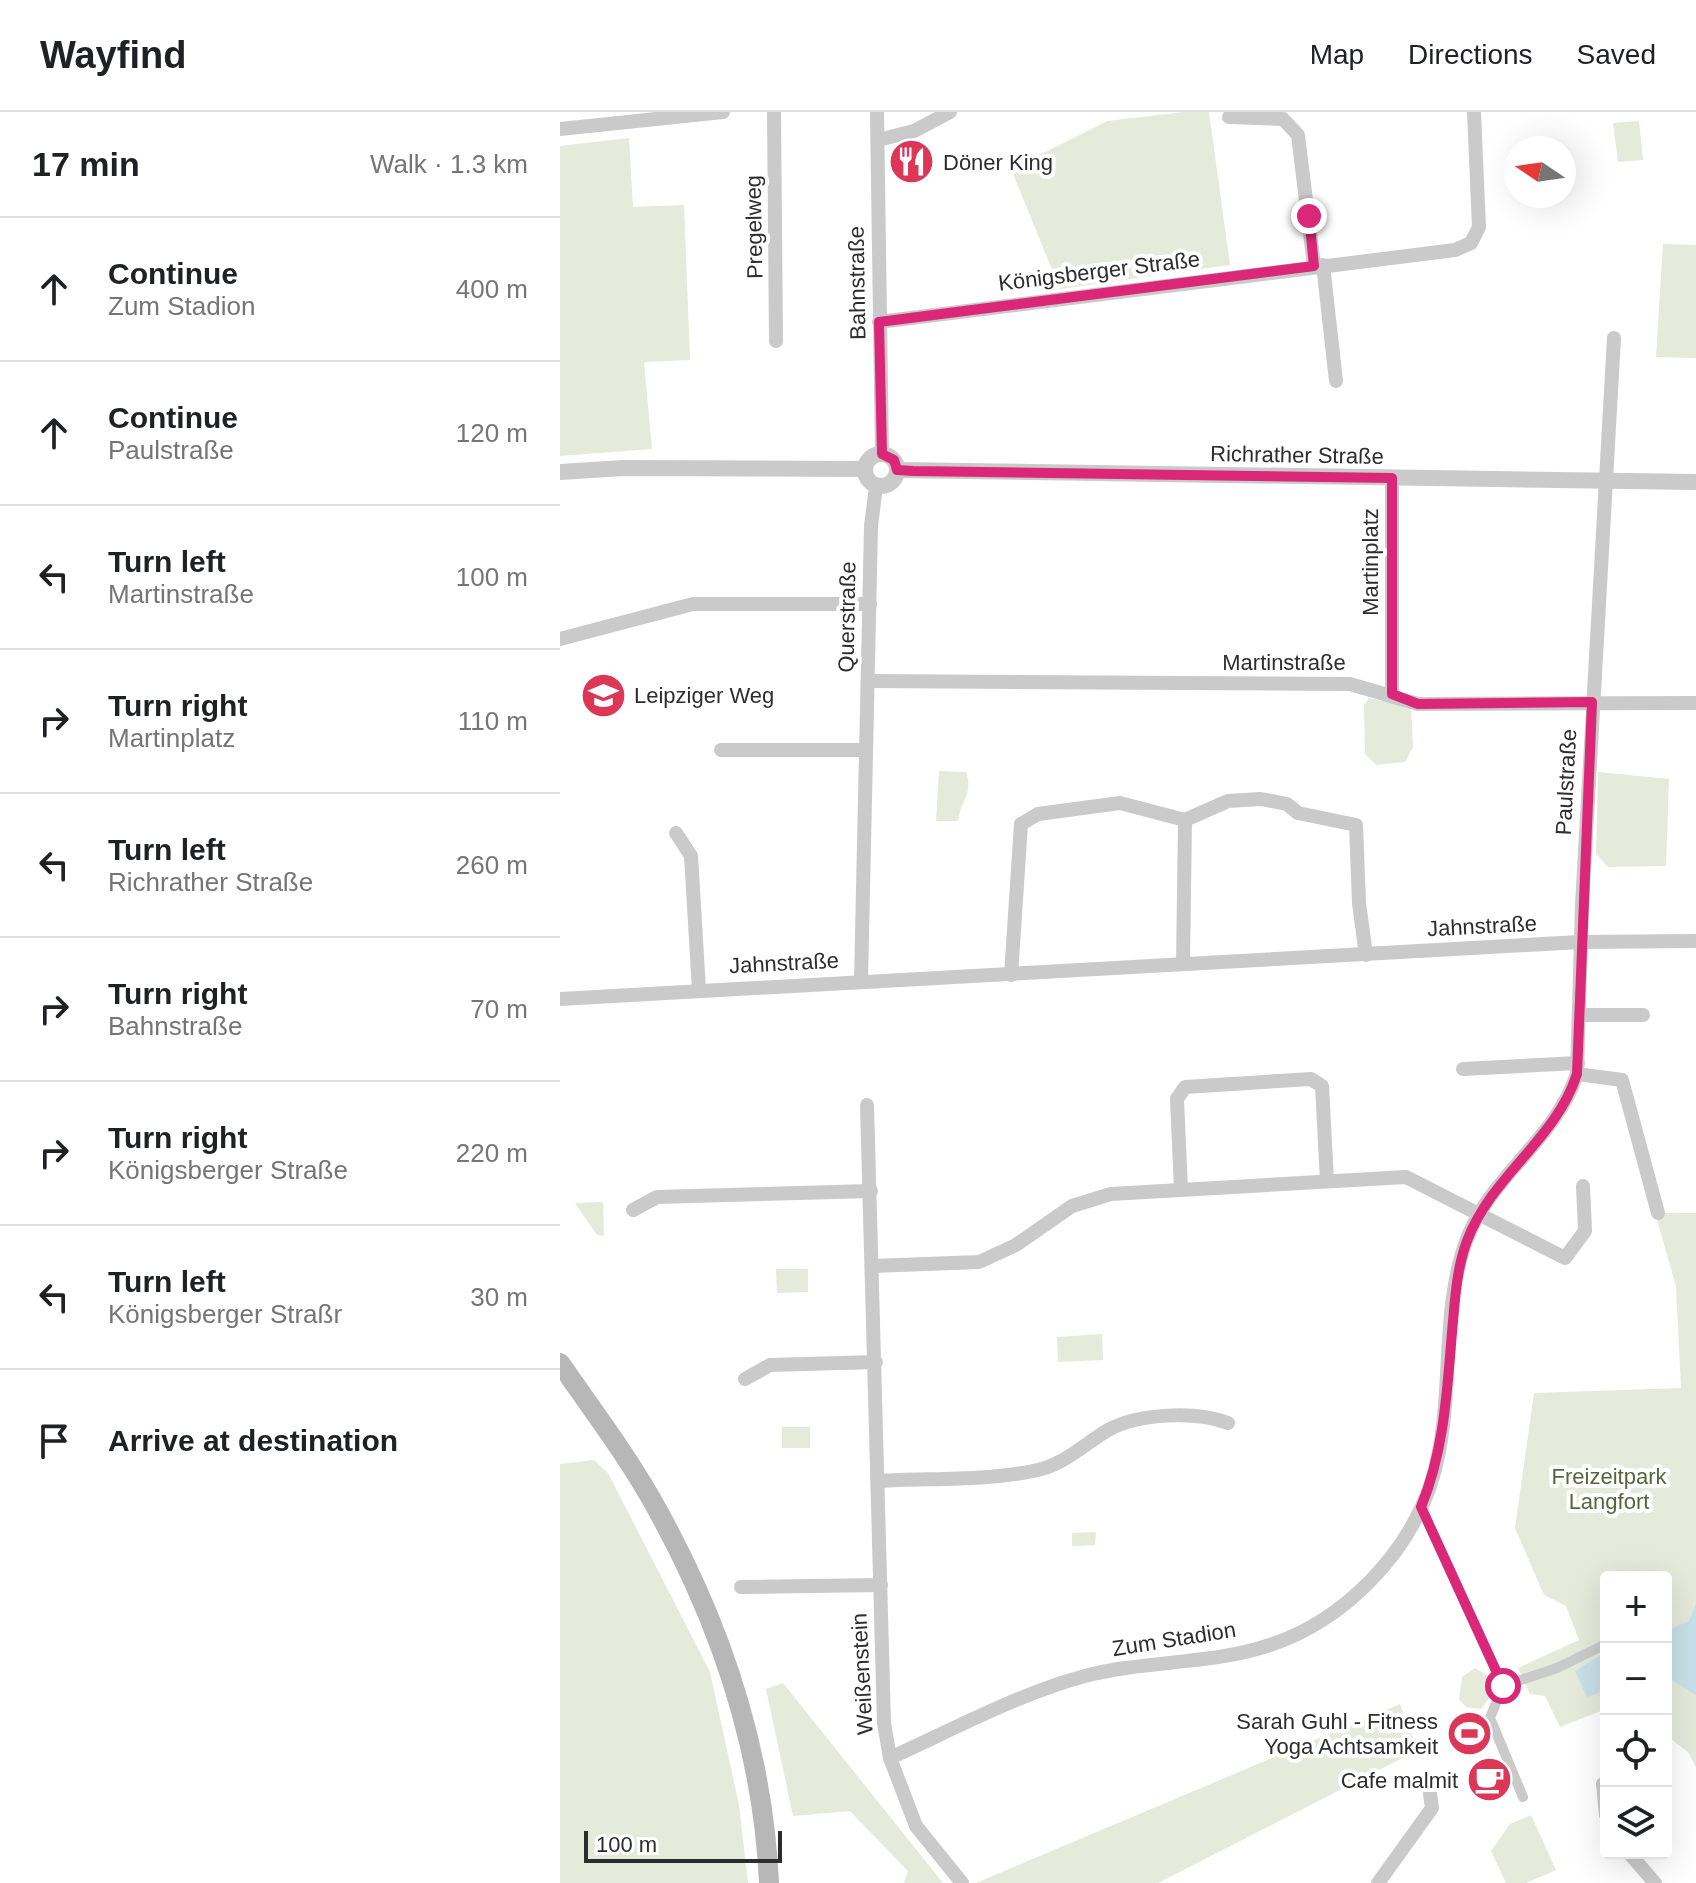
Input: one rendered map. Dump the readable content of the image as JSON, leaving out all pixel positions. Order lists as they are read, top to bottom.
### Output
{
  "streets": {
    "street": [
      "Pregelweg",
      "Königsberger Straße",
      "Bahnstraße",
      "Richrather Straße",
      "Martinplatz",
      "Querstraße",
      "Martinstraße",
      "Paulstraße",
      "Jahnstraße",
      "Zum Stadion",
      "Weißenstein"
    ]
  },
  "crossings": [
    ["Königsberger Straße", "Bahnstraße"],
    ["Bahnstraße", "Richrather Straße"],
    ["Bahnstraße", "Querstraße"],
    ["Richrather Straße", "Martinplatz"],
    ["Richrather Straße", "Querstraße"],
    ["Richrather Straße", "Paulstraße"],
    ["Martinplatz", "Martinstraße"],
    ["Querstraße", "Martinstraße"],
    ["Querstraße", "Jahnstraße"],
    ["Martinstraße", "Paulstraße"],
    ["Paulstraße", "Jahnstraße"],
    ["Paulstraße", "Zum Stadion"],
    ["Jahnstraße", "Zum Stadion"],
    ["Zum Stadion", "Weißenstein"]
  ],
  "parks": ["Freizeitpark Langfort"],
  "places": {
    "restaurant": ["Döner King"],
    "school or university": ["Leipziger Weg"],
    "sports": ["Sarah Guhl - Fitness Yoga Achtsamkeit"],
    "cafe": ["Cafe malmit"]
  },
  "scale_bar": "100 m",
  "north": "left",
  "page": {
    "header": "Wayfind",
    "nav": ["Map", "Directions", "Saved"],
    "heading": ["17 min", "Walk · 1.3 km"],
    "list": [
      ["Continue", "Zum Stadion", "400 m"],
      ["Continue", "Paulstraße", "120 m"],
      ["Turn left", "Martinstraße", "100 m"],
      ["Turn right", "Martinplatz", "110 m"],
      ["Turn left", "Richrather Straße", "260 m"],
      ["Turn right", "Bahnstraße", "70 m"],
      ["Turn right", "Königsberger Straße", "220 m"],
      ["Turn left", "Königsberger Straßr", "30 m"],
      "Arrive at destination"
    ],
    "map_buttons": ["+", "−"],
    "scale": "100 m"
  }
}
